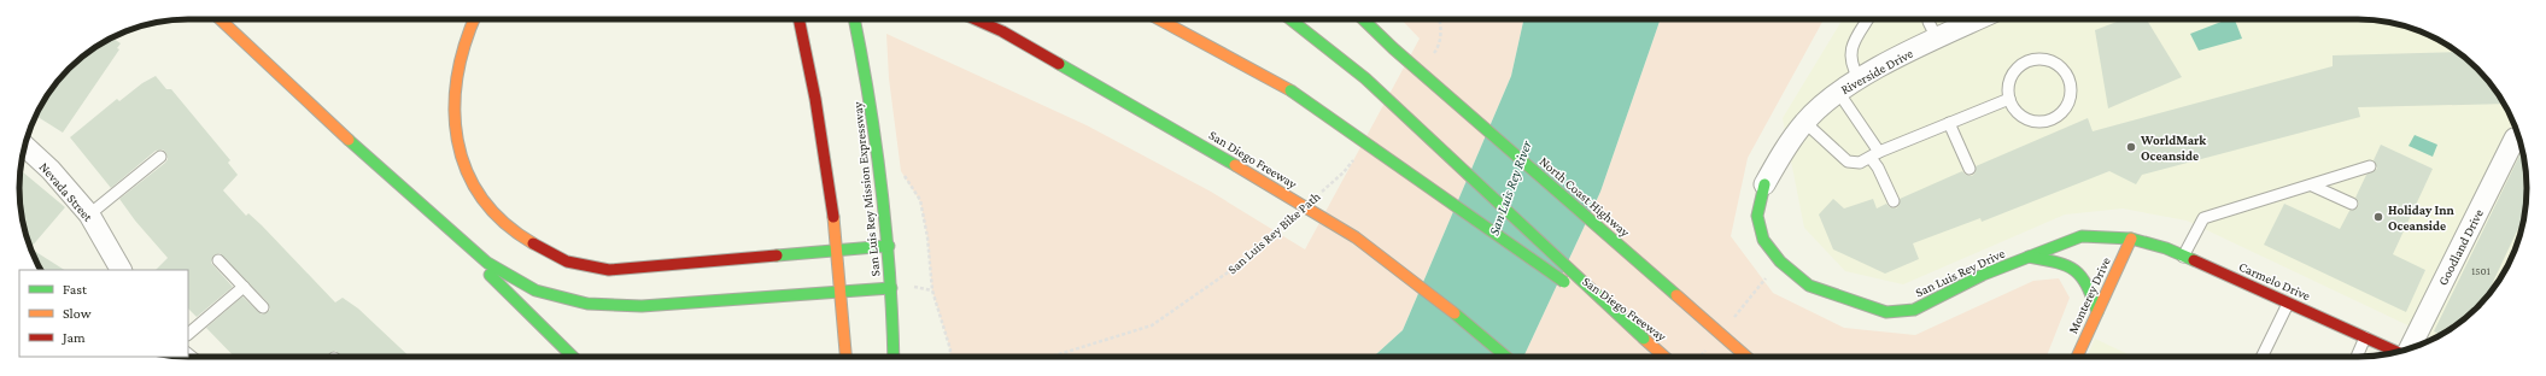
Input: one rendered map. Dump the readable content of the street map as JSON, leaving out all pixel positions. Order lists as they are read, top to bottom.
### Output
{
  "streets": {
    "main road": [
      "San Diego Freeway",
      "San Luis Rey Mission Expressway",
      "North Coast Highway",
      "San Luis Rey Drive",
      "Carmelo Drive",
      "Monterey Drive"
    ],
    "street": ["Riverside Drive", "Nevada Street", "Goodland Drive"],
    "path": ["San Luis Rey Bike Path"]
  },
  "crossings": [
    ["Riverside Drive", "San Luis Rey Drive"],
    ["San Luis Rey Drive", "Carmelo Drive"],
    ["San Luis Rey Drive", "Monterey Drive"],
    ["Carmelo Drive", "Monterey Drive"]
  ],
  "water": ["San Luis Rey River"],
  "places": ["WorldMark Oceanside", "Holiday Inn Oceanside"],
  "house_numbers": ["1501"],
  "legend": ["Fast", "Slow", "Jam"]
}
